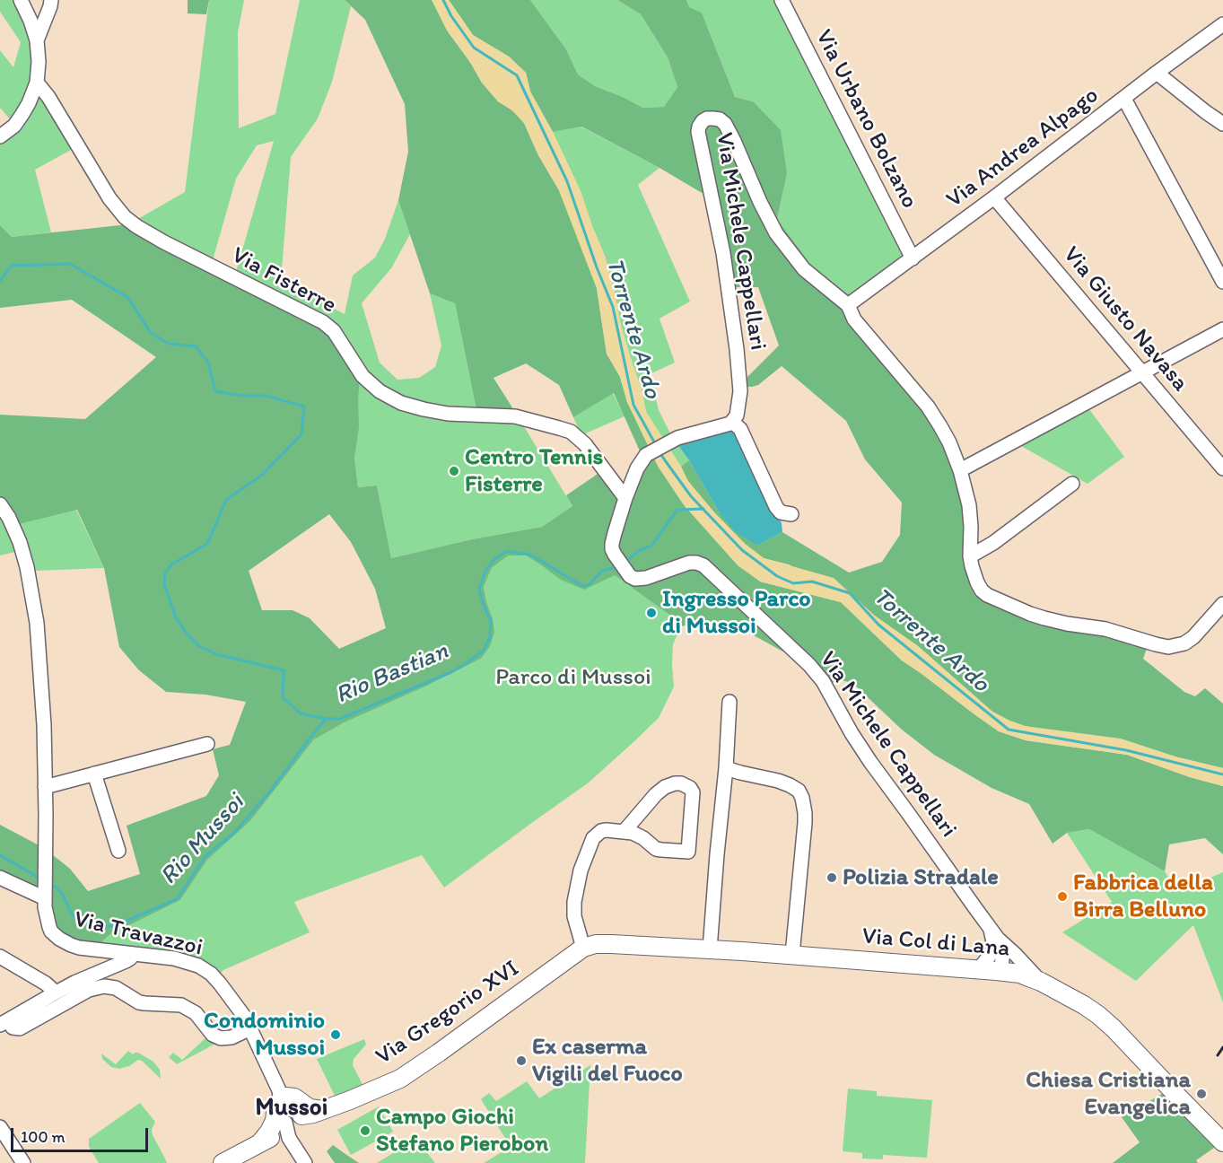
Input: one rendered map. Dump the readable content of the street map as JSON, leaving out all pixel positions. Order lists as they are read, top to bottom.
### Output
{
  "streets": {
    "main road": ["Via Col di Lana", "Via Gregorio XVI"],
    "street": [
      "Via Urbano Bolzano",
      "Via Andrea Alpago",
      "Via Michele Cappellari",
      "Via Fisterre",
      "Via Giusto Navasa",
      "Via Travazzoi"
    ]
  },
  "crossings": [
    ["Via Urbano Bolzano", "Via Andrea Alpago"],
    ["Via Andrea Alpago", "Via Michele Cappellari"],
    ["Via Andrea Alpago", "Via Giusto Navasa"],
    ["Via Michele Cappellari", "Via Fisterre"],
    ["Via Michele Cappellari", "Via Col di Lana"],
    ["Via Travazzoi", "Via Gregorio XVI"],
    ["Via Col di Lana", "Via Gregorio XVI"]
  ],
  "districts": ["Mussoi"],
  "water": ["Torrente Ardo", "Rio Bastian", "Rio Mussoi"],
  "parks": ["Parco di Mussoi"],
  "places": [
    "Centro Tennis Fisterre",
    "Ingresso Parco di Mussoi",
    "Polizia Stradale",
    "Fabbrica della Birra Belluno",
    "Condominio Mussoi",
    "Ex caserma Vigili del Fuoco",
    "Chiesa Cristiana Evangelica",
    "Campo Giochi Stefano Pierobon"
  ],
  "scale_bar": "100 m"
}
